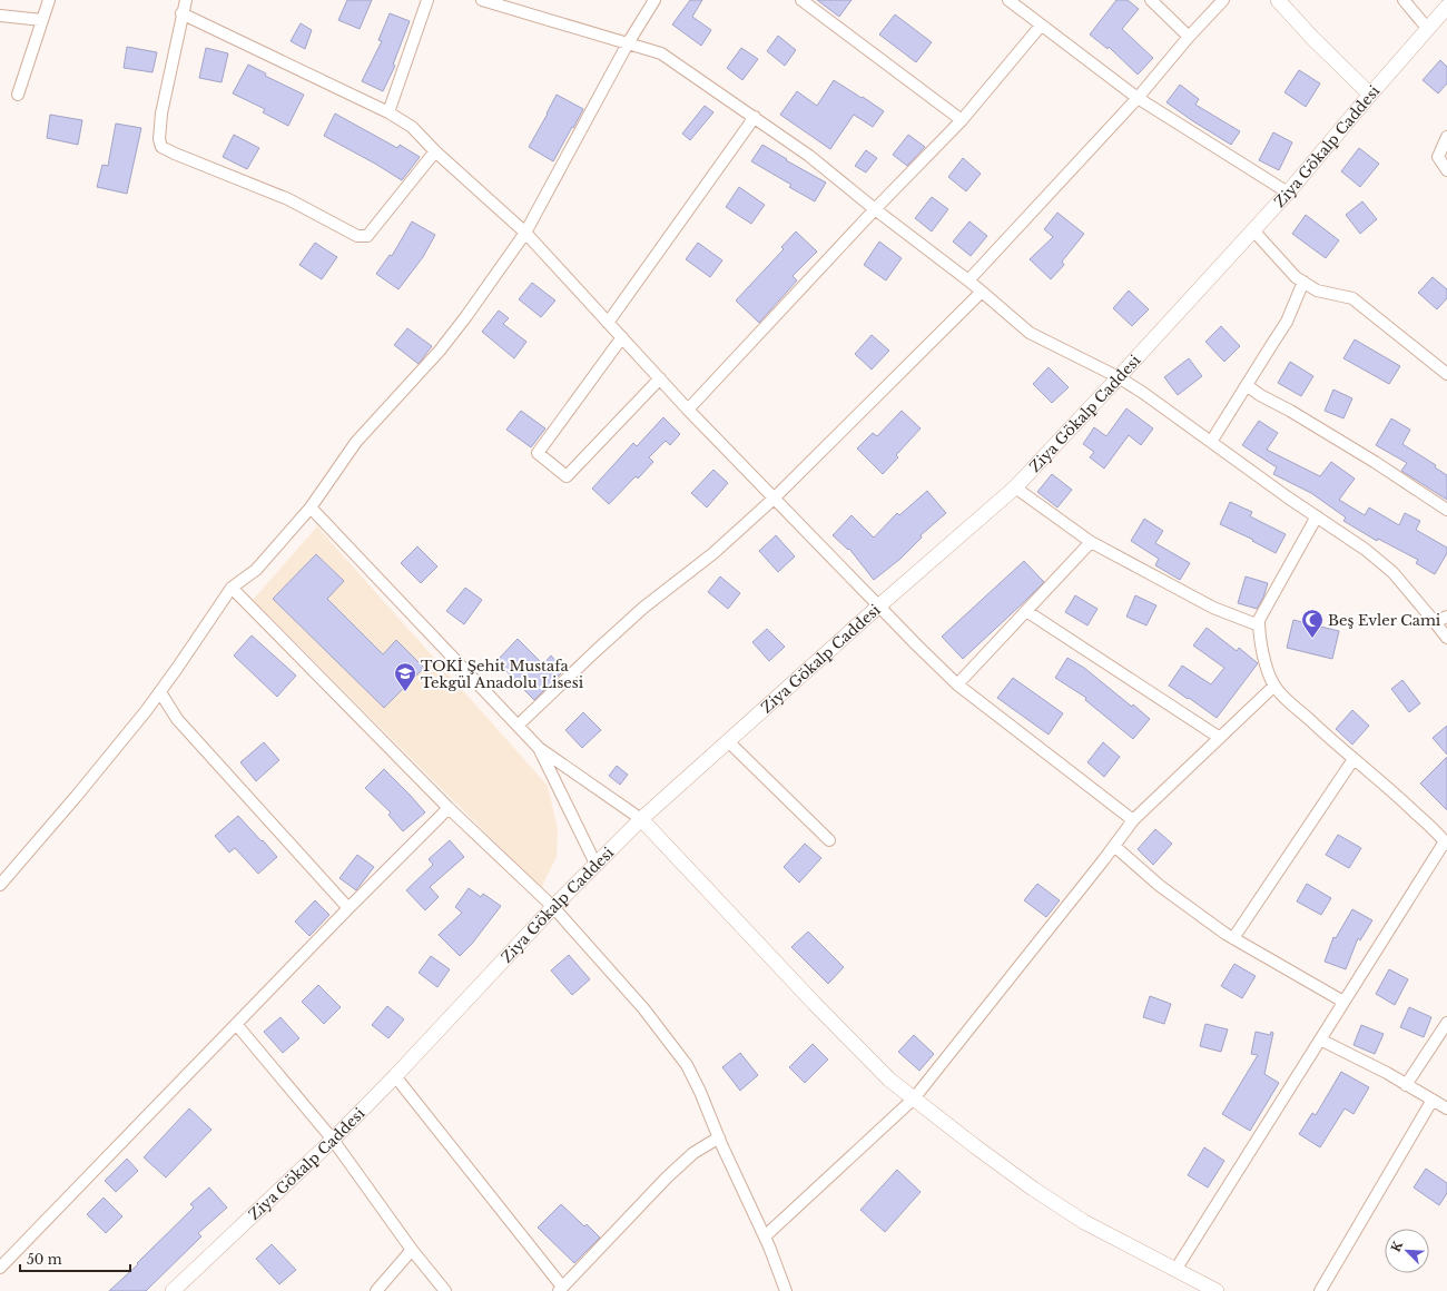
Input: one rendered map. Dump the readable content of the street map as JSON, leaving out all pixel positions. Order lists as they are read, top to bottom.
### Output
{
  "streets": {
    "street": ["Ziya Gökalp Caddesi"]
  },
  "places": {
    "mosque": ["Beş Evler Cami"],
    "school or university": ["TOKİ Şehit Mustafa Tekgül Anadolu Lisesi"]
  },
  "scale_bar": "50 m",
  "north": "top left"
}
